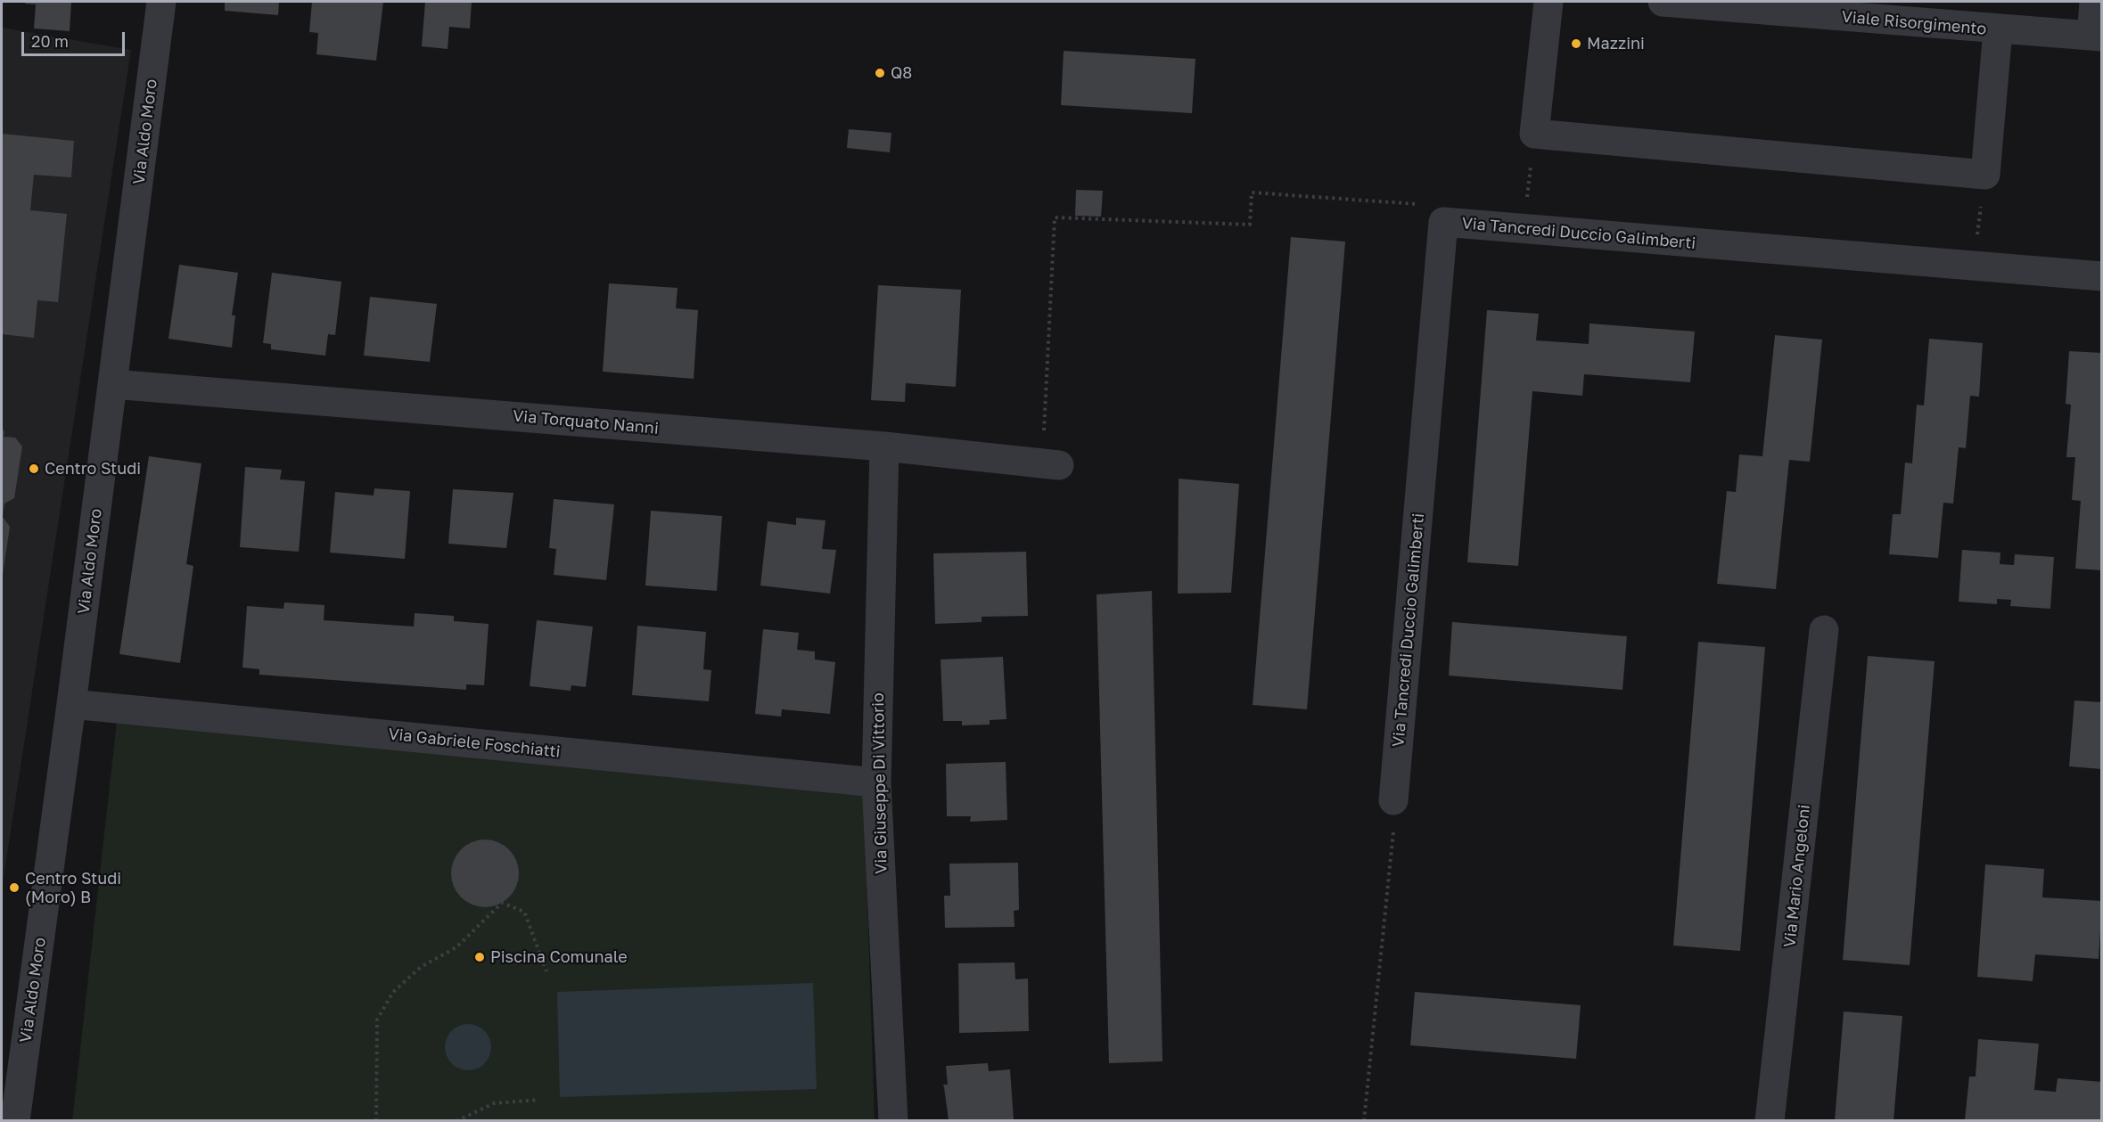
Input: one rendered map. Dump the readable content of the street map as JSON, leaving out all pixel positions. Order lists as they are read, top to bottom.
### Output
{
  "streets": {
    "street": [
      "Viale Risorgimento",
      "Via Aldo Moro",
      "Via Tancredi Duccio Galimberti",
      "Via Torquato Nanni",
      "Via Gabriele Foschiatti",
      "Via Giuseppe Di Vittorio",
      "Via Mario Angeloni"
    ]
  },
  "crossings": [
    ["Via Aldo Moro", "Via Torquato Nanni"],
    ["Via Aldo Moro", "Via Gabriele Foschiatti"],
    ["Via Torquato Nanni", "Via Giuseppe Di Vittorio"],
    ["Via Gabriele Foschiatti", "Via Giuseppe Di Vittorio"]
  ],
  "places": [
    "Mazzini",
    "Q8",
    "Centro Studi",
    "Centro Studi (Moro) B",
    "Piscina Comunale"
  ],
  "scale_bar": "20 m"
}
